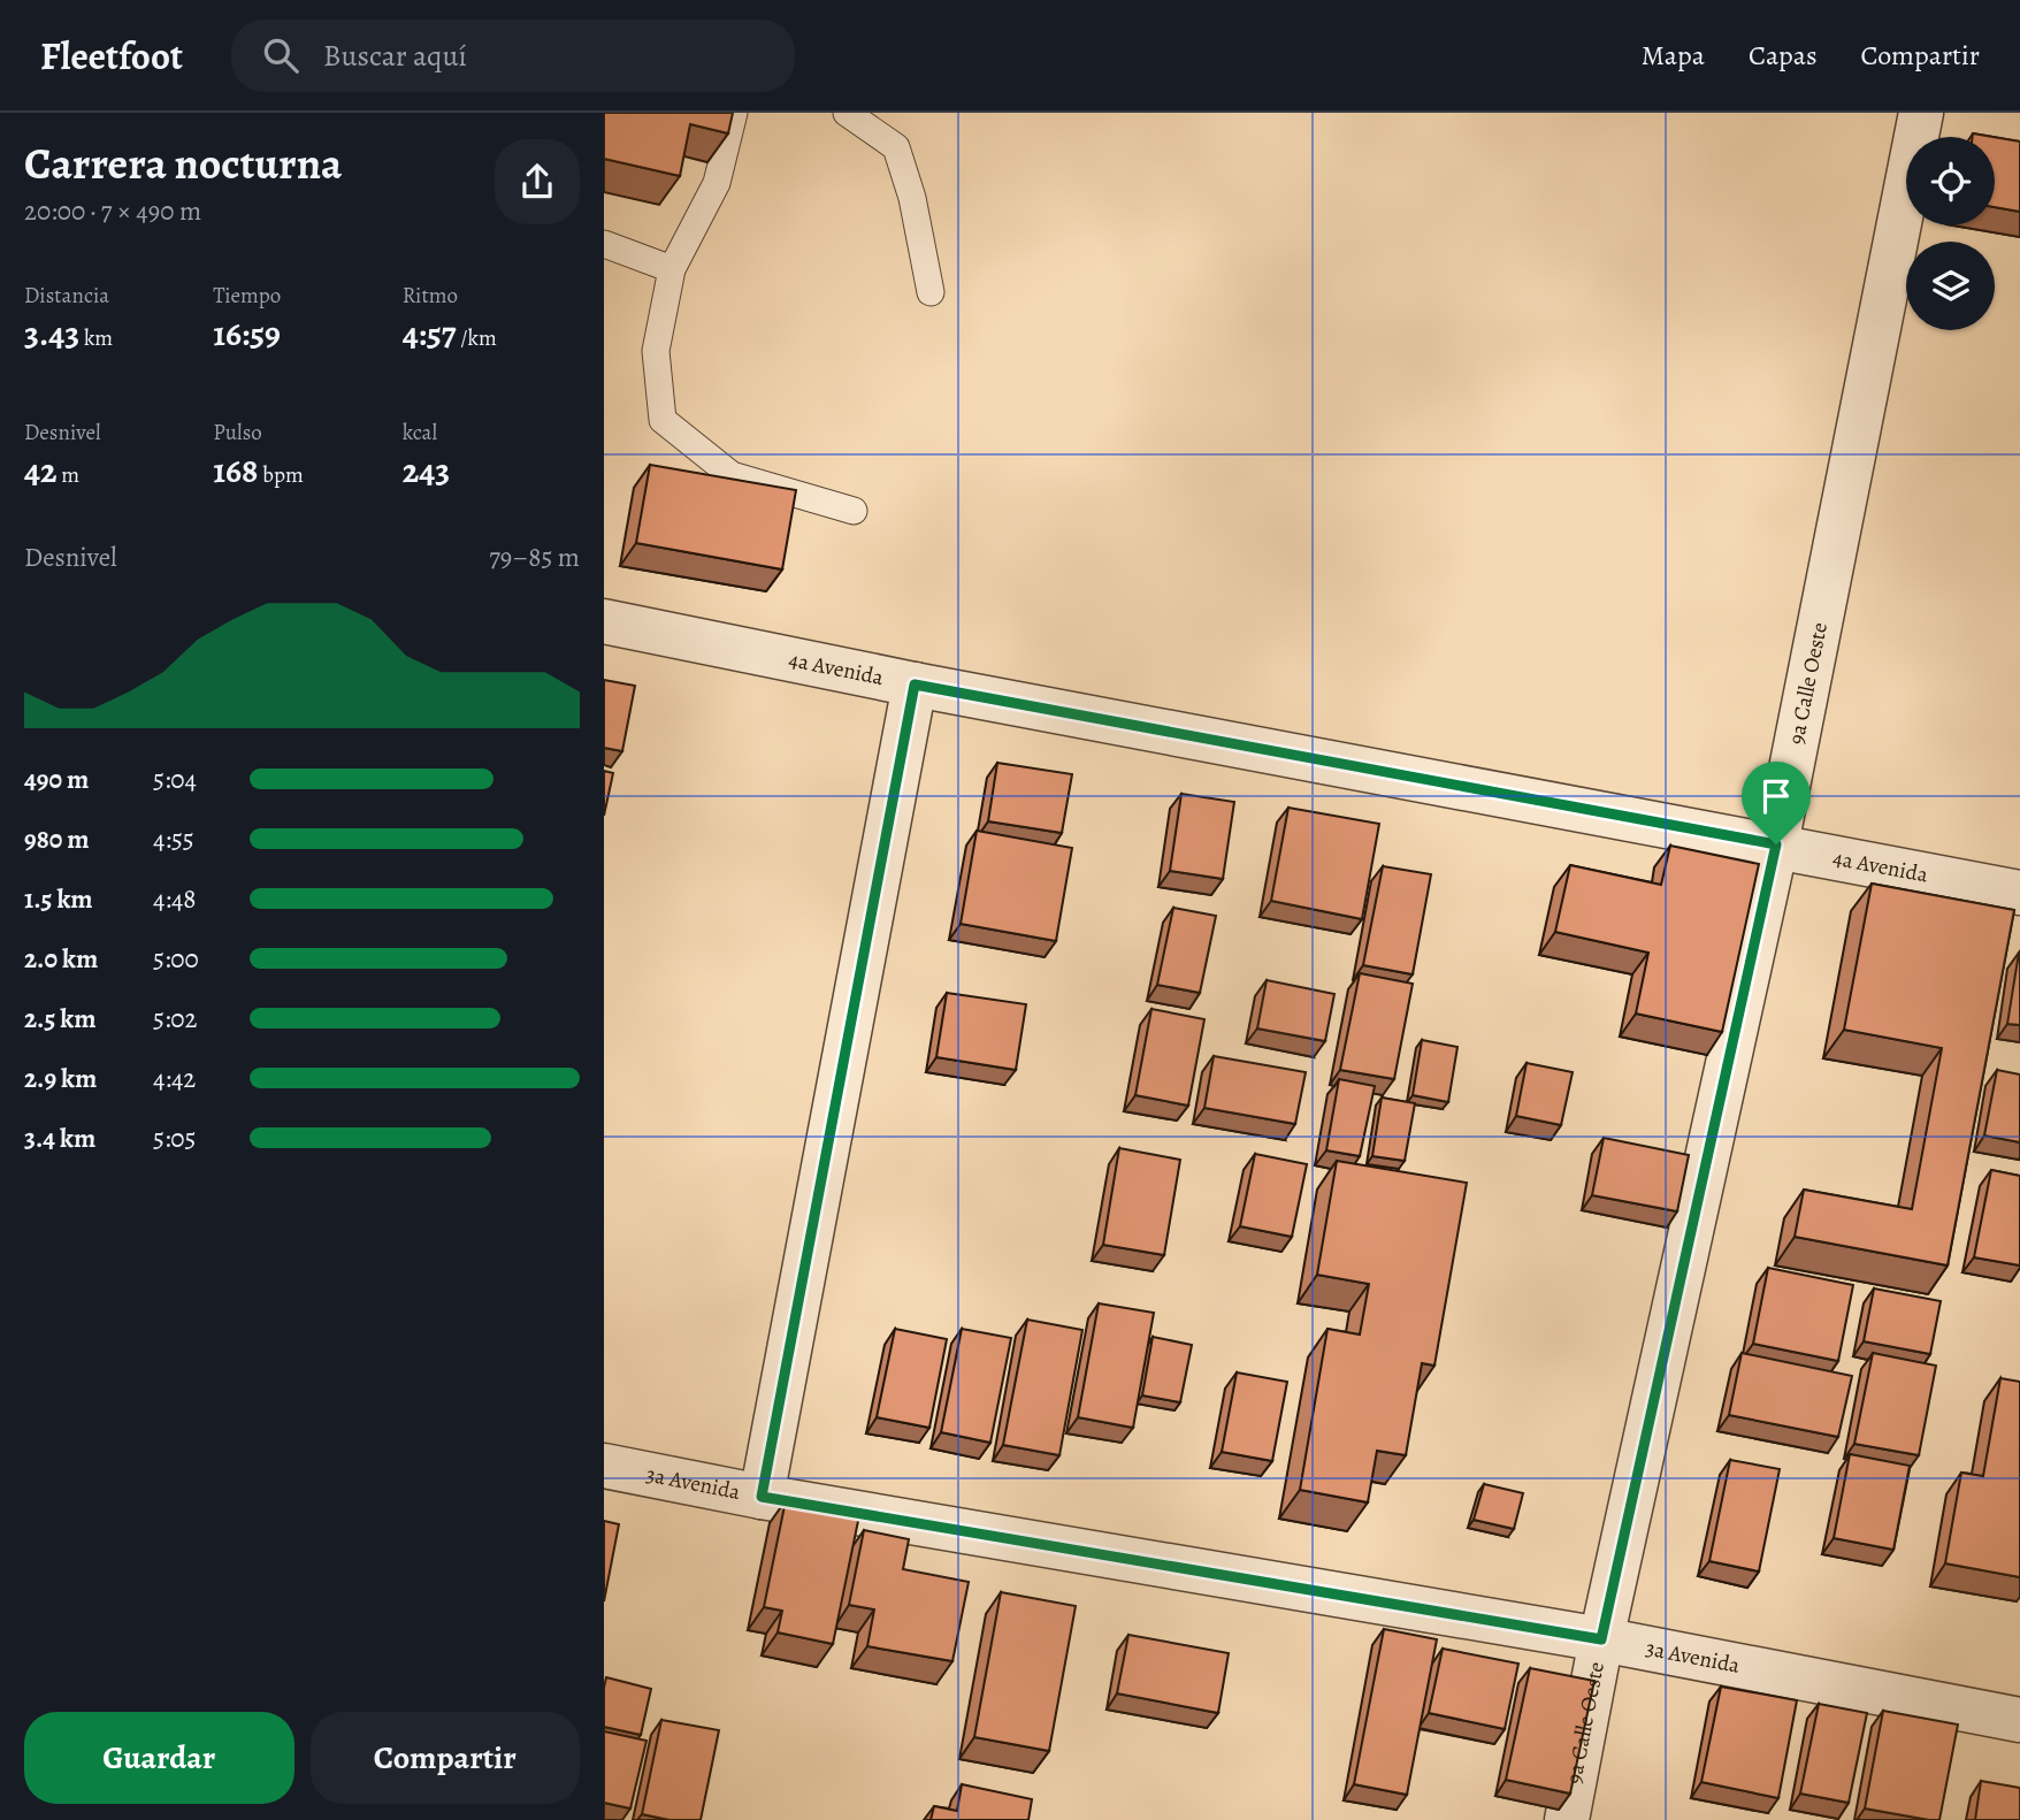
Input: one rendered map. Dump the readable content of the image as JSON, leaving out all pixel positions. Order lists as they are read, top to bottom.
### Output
{
  "streets": {
    "street": ["4a Avenida", "9a Calle Oeste", "3a Avenida"]
  },
  "crossings": [
    ["4a Avenida", "9a Calle Oeste"],
    ["9a Calle Oeste", "3a Avenida"]
  ],
  "page": {
    "header": "Fleetfoot",
    "search": "Buscar aquí",
    "nav": ["Mapa", "Capas", "Compartir"],
    "heading": ["Carrera nocturna", "20:00 · 7 × 490 m"],
    "stats": [
      ["Distancia", "3.43 km"],
      ["Tiempo", "16:59"],
      ["Ritmo", "4:57 /km"],
      ["Desnivel", "42 m"],
      ["Pulso", "168 bpm"],
      ["kcal", "243"]
    ],
    "chart": ["Desnivel", "79–85 m"],
    "list": [
      {
        "name": "490 m",
        "note": "5:04"
      },
      {
        "name": "980 m",
        "note": "4:55"
      },
      {
        "name": "1.5 km",
        "note": "4:48"
      },
      {
        "name": "2.0 km",
        "note": "5:00"
      },
      {
        "name": "2.5 km",
        "note": "5:02"
      },
      {
        "name": "2.9 km",
        "note": "4:42"
      },
      {
        "name": "3.4 km",
        "note": "5:05"
      }
    ],
    "buttons": ["Guardar", "Compartir"]
  }
}
